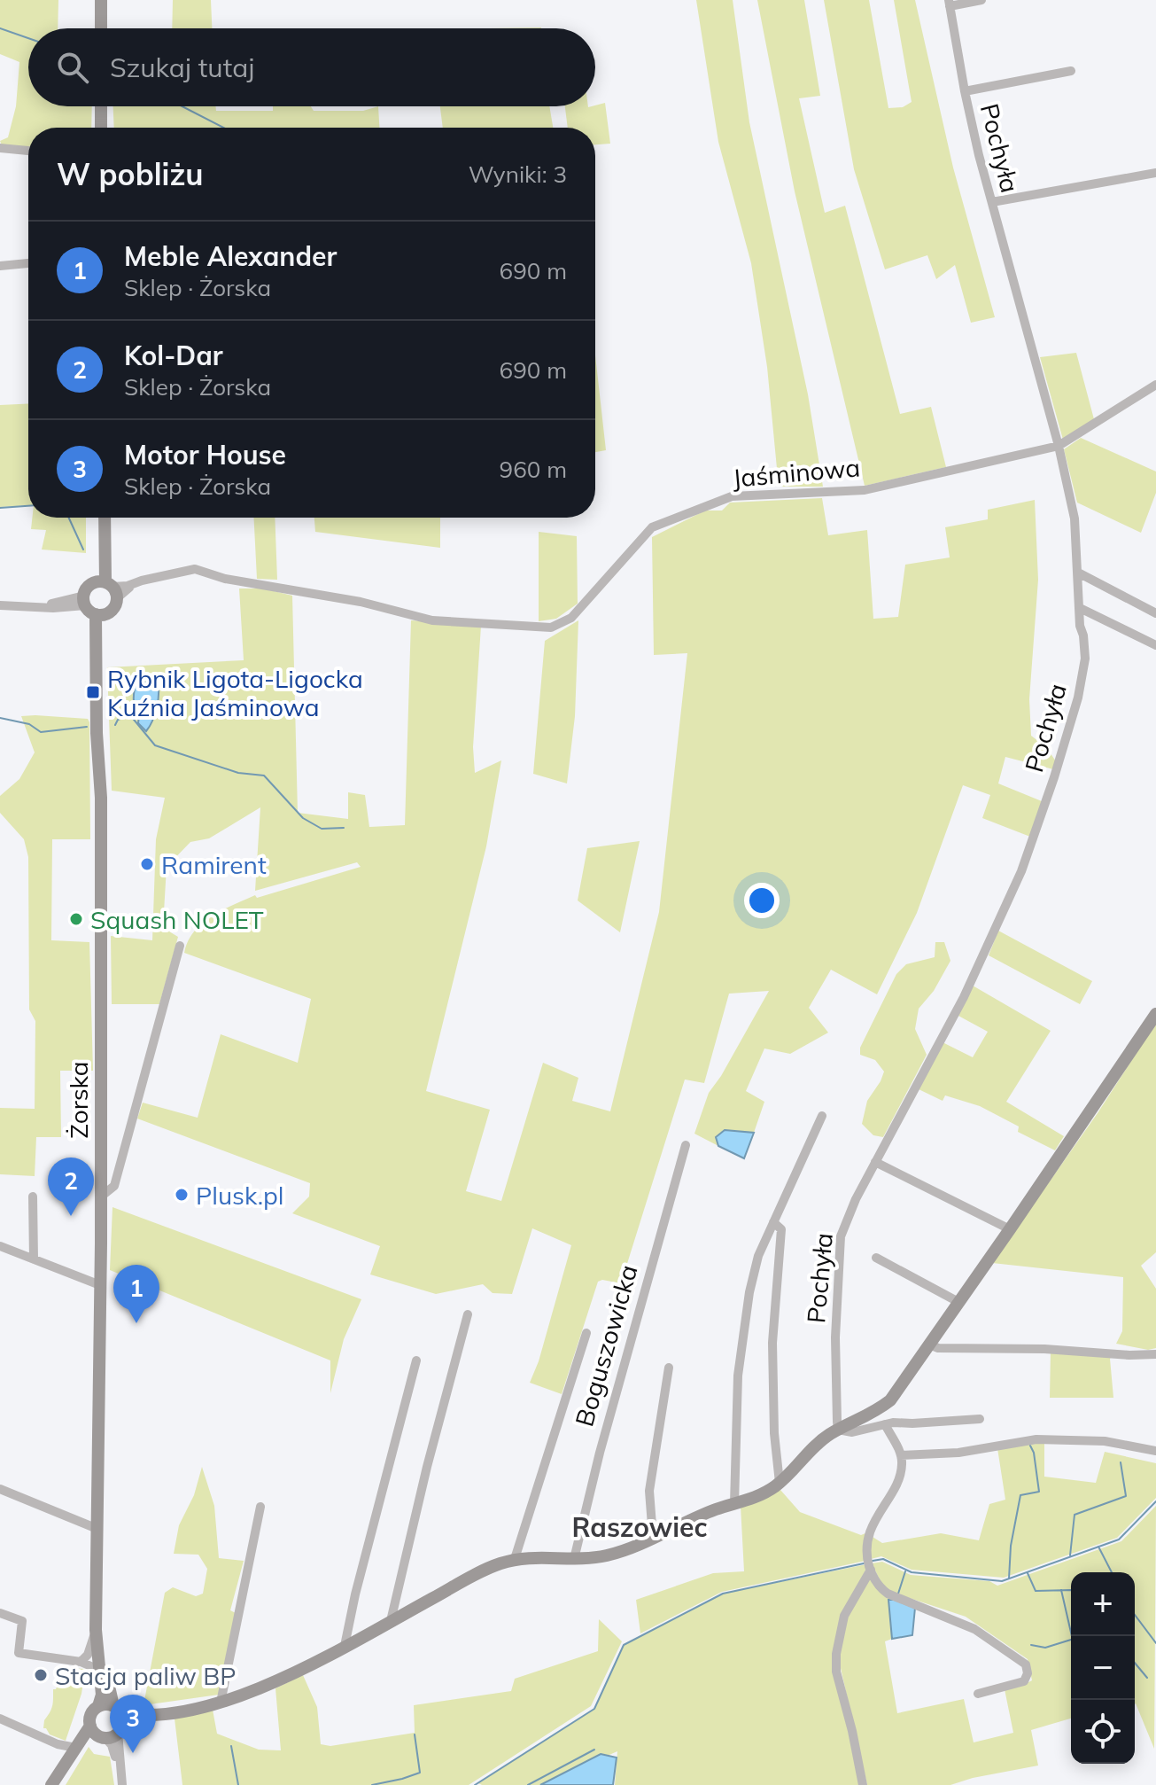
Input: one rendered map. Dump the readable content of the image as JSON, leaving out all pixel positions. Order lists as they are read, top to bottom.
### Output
{
  "streets": {
    "main road": ["Żorska"],
    "street": ["Pochyła", "Jaśminowa", "Boguszowicka"]
  },
  "crossings": [
    ["Pochyła", "Jaśminowa"]
  ],
  "districts": ["Raszowiec"],
  "places": {
    "transit": ["Rybnik Ligota-Ligocka Kuźnia Jaśminowa"],
    "other": [
      "Ramirent",
      "Squash NOLET",
      "Plusk.pl",
      "Stacja paliw BP"
    ]
  },
  "page": {
    "search": "Szukaj tutaj",
    "heading": ["W pobliżu", "Wyniki: 3"],
    "list": [
      {
        "mark": "1",
        "name": "Meble Alexander",
        "note": "Sklep · Żorska",
        "value": "690 m"
      },
      {
        "mark": "2",
        "name": "Kol-Dar",
        "note": "Sklep · Żorska",
        "value": "690 m"
      },
      {
        "mark": "3",
        "name": "Motor House",
        "note": "Sklep · Żorska",
        "value": "960 m"
      }
    ],
    "pins": ["2", "1", "3"],
    "map_buttons": ["+", "−"]
  }
}
